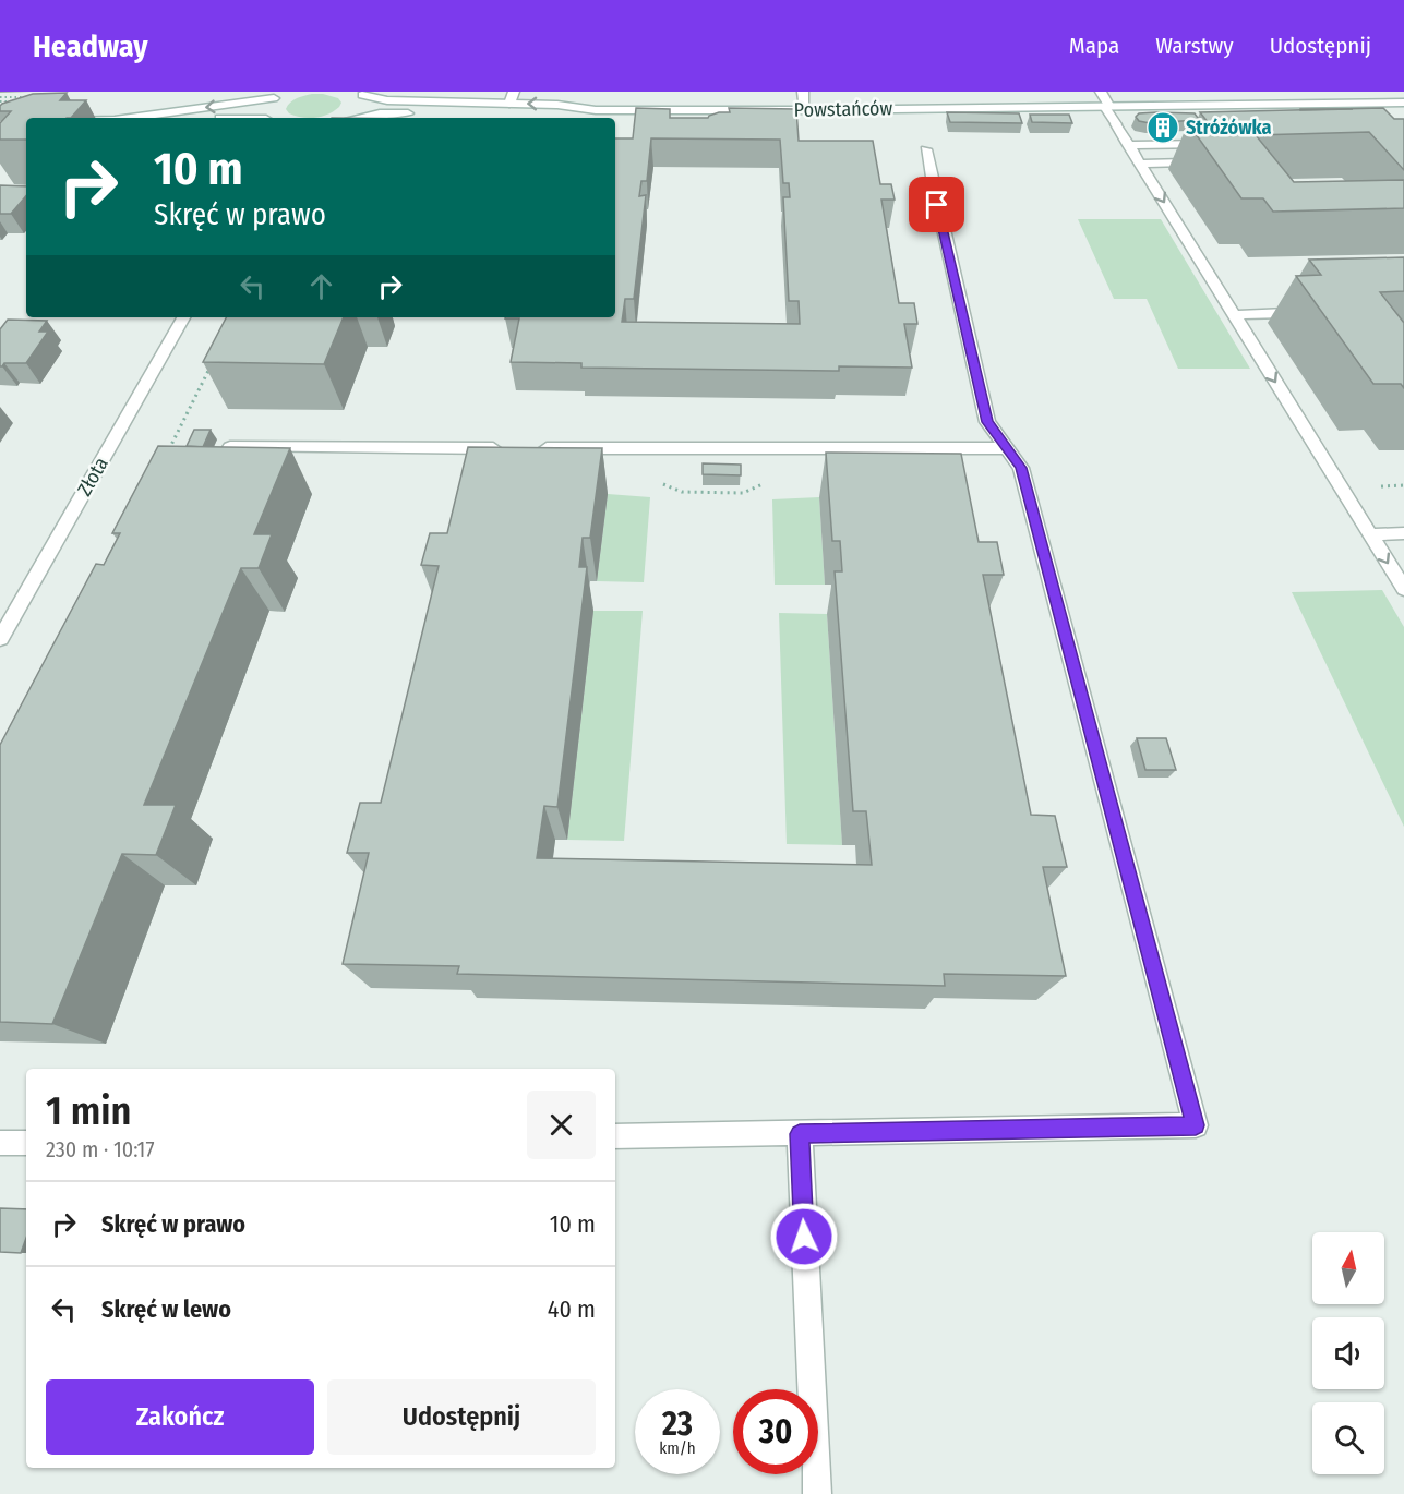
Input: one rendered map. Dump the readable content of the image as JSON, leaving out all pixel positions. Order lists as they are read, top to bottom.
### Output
{
  "streets": {
    "street": ["Powstańców", "Złota"]
  },
  "places": {
    "building": ["Stróżówka"]
  },
  "north": "top",
  "page": {
    "header": "Headway",
    "nav": ["Mapa", "Warstwy", "Udostępnij"],
    "turn": ["10 m", "Skręć w prawo"],
    "heading": ["1 min", "230 m · 10:17"],
    "list": [
      {
        "name": "Skręć w prawo",
        "value": "10 m"
      },
      {
        "name": "Skręć w lewo",
        "value": "40 m"
      }
    ],
    "buttons": ["Zakończ", "Udostępnij"],
    "speed": "23 km/h",
    "limit": "30"
  }
}
